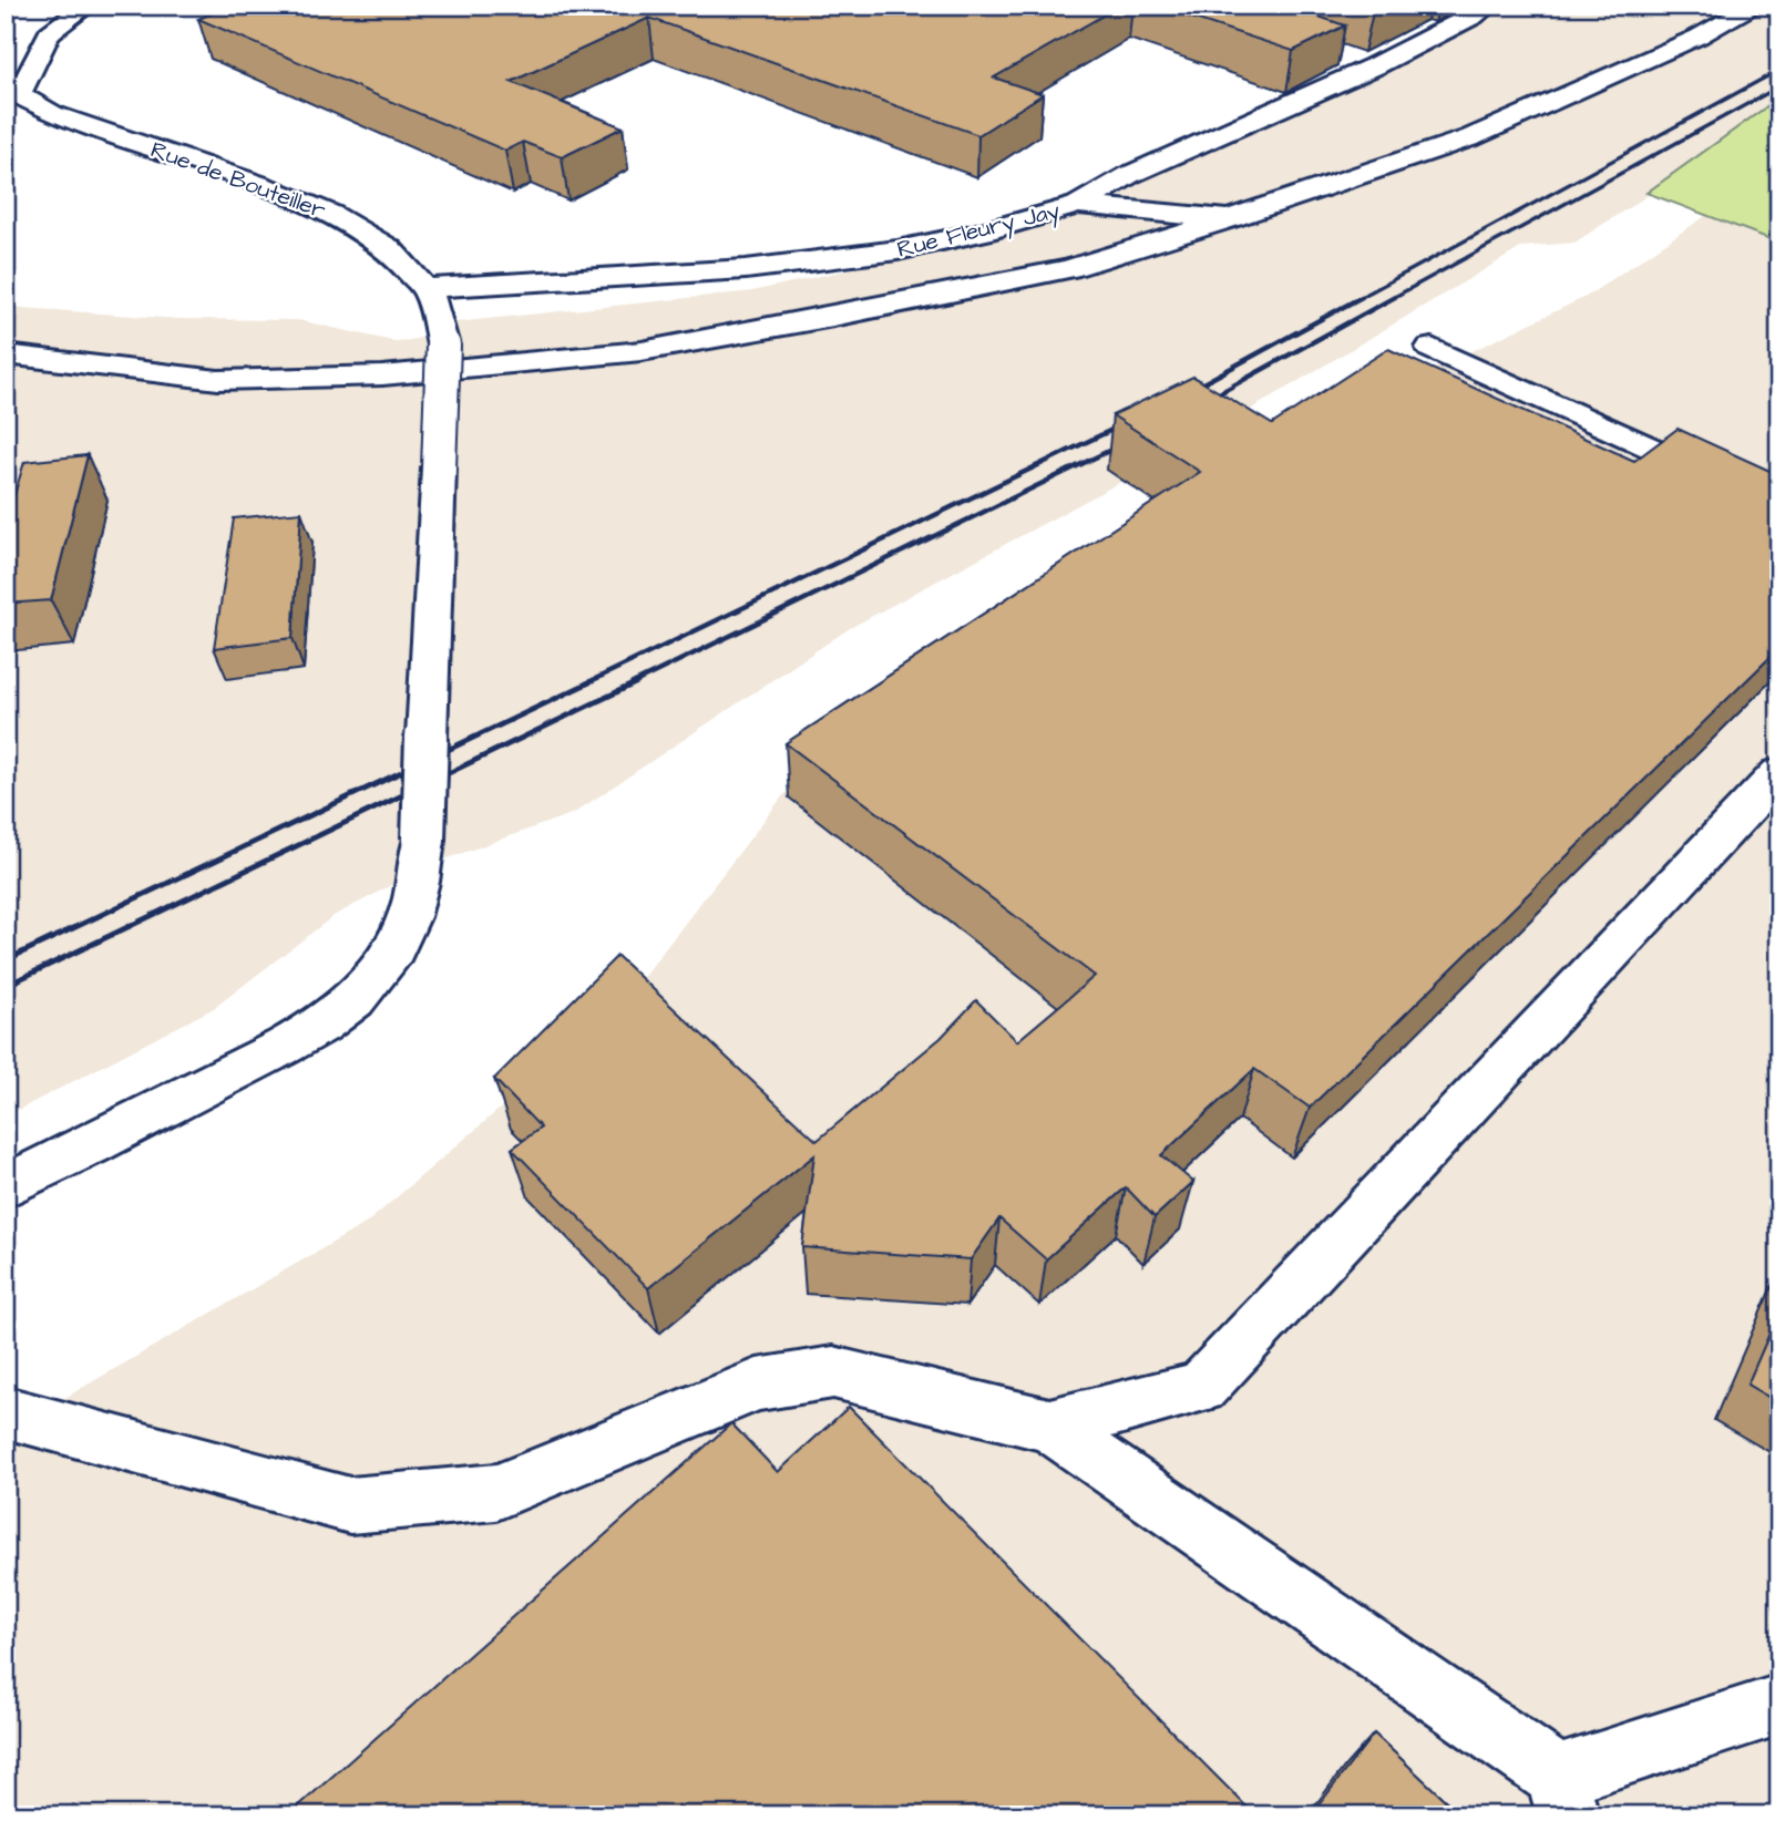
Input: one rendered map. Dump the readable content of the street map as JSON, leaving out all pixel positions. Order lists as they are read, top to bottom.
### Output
{
  "streets": {
    "street": ["Rue de Bouteiller", "Rue Fleury Jay"]
  },
  "crossings": [
    ["Rue de Bouteiller", "Rue Fleury Jay"]
  ]
}
